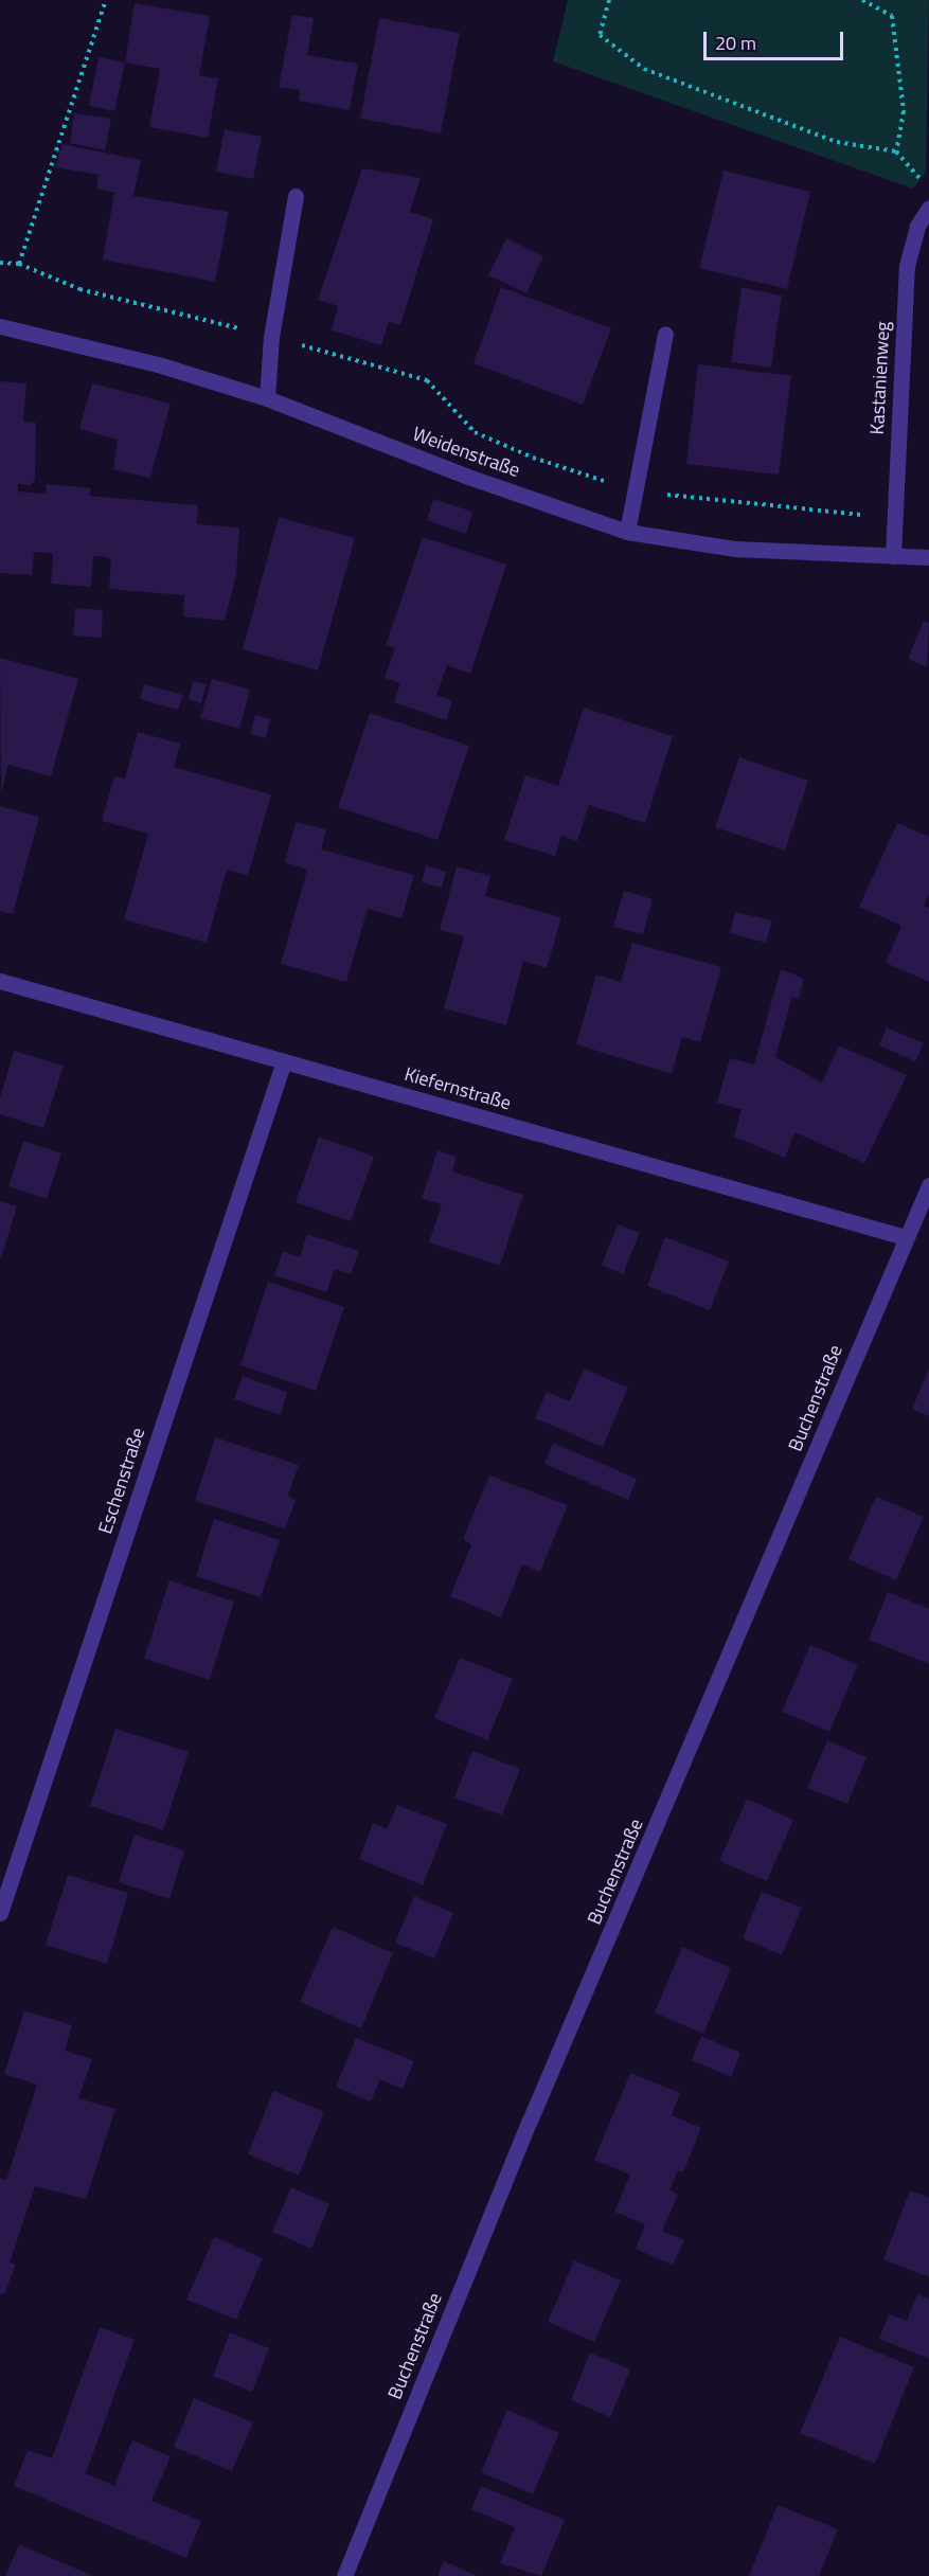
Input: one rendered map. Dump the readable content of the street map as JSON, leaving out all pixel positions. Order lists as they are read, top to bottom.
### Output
{
  "streets": {
    "street": [
      "Kastanienweg",
      "Weidenstraße",
      "Kiefernstraße",
      "Buchenstraße",
      "Eschenstraße"
    ]
  },
  "crossings": [
    ["Kastanienweg", "Weidenstraße"],
    ["Kiefernstraße", "Buchenstraße"],
    ["Kiefernstraße", "Eschenstraße"]
  ],
  "scale_bar": "20 m"
}
